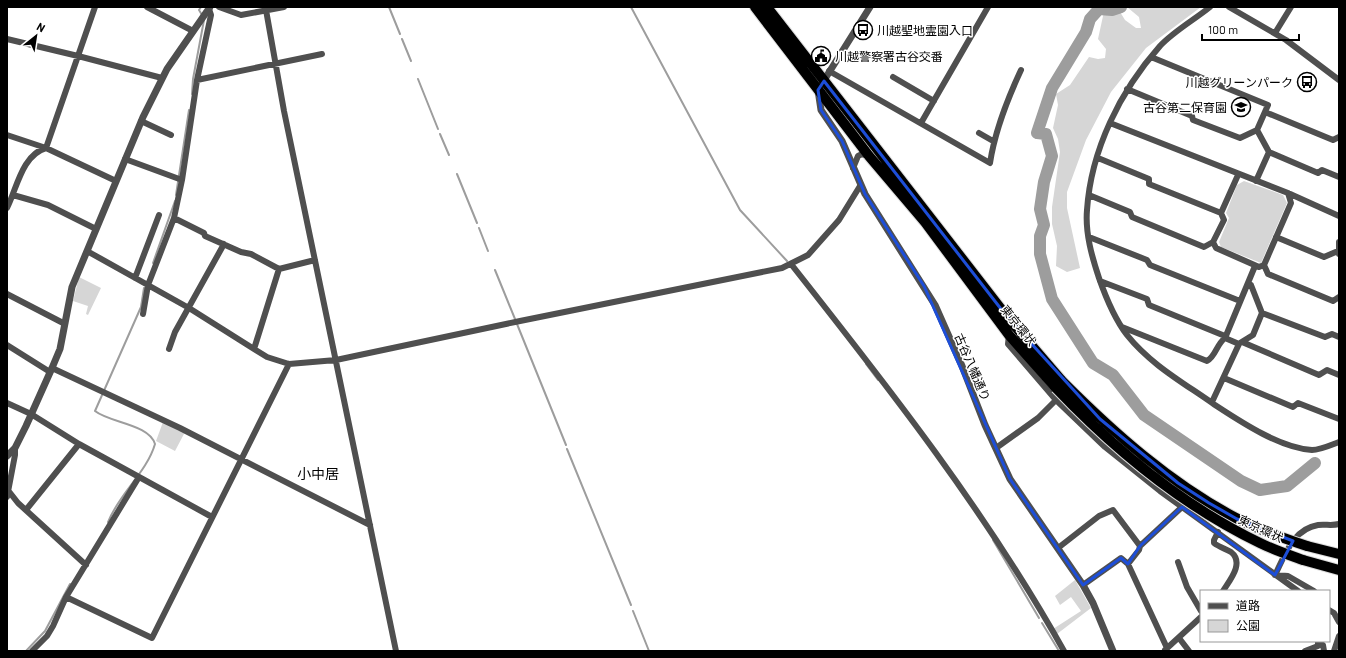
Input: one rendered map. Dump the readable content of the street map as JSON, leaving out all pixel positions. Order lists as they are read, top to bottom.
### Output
{
  "streets": {
    "highway": ["東京環状"],
    "street": ["古谷八幡通り"]
  },
  "crossings": [
    ["東京環状", "古谷八幡通り"]
  ],
  "districts": ["小中居"],
  "places": {
    "bus stop": ["川越聖地霊園入口", "川越グリーンパーク"],
    "public building": ["川越警察署古谷交番"],
    "school or university": ["古谷第二保育園"]
  },
  "legend": ["道路", "公園"],
  "scale_bar": "100 m",
  "north": "top right"
}
